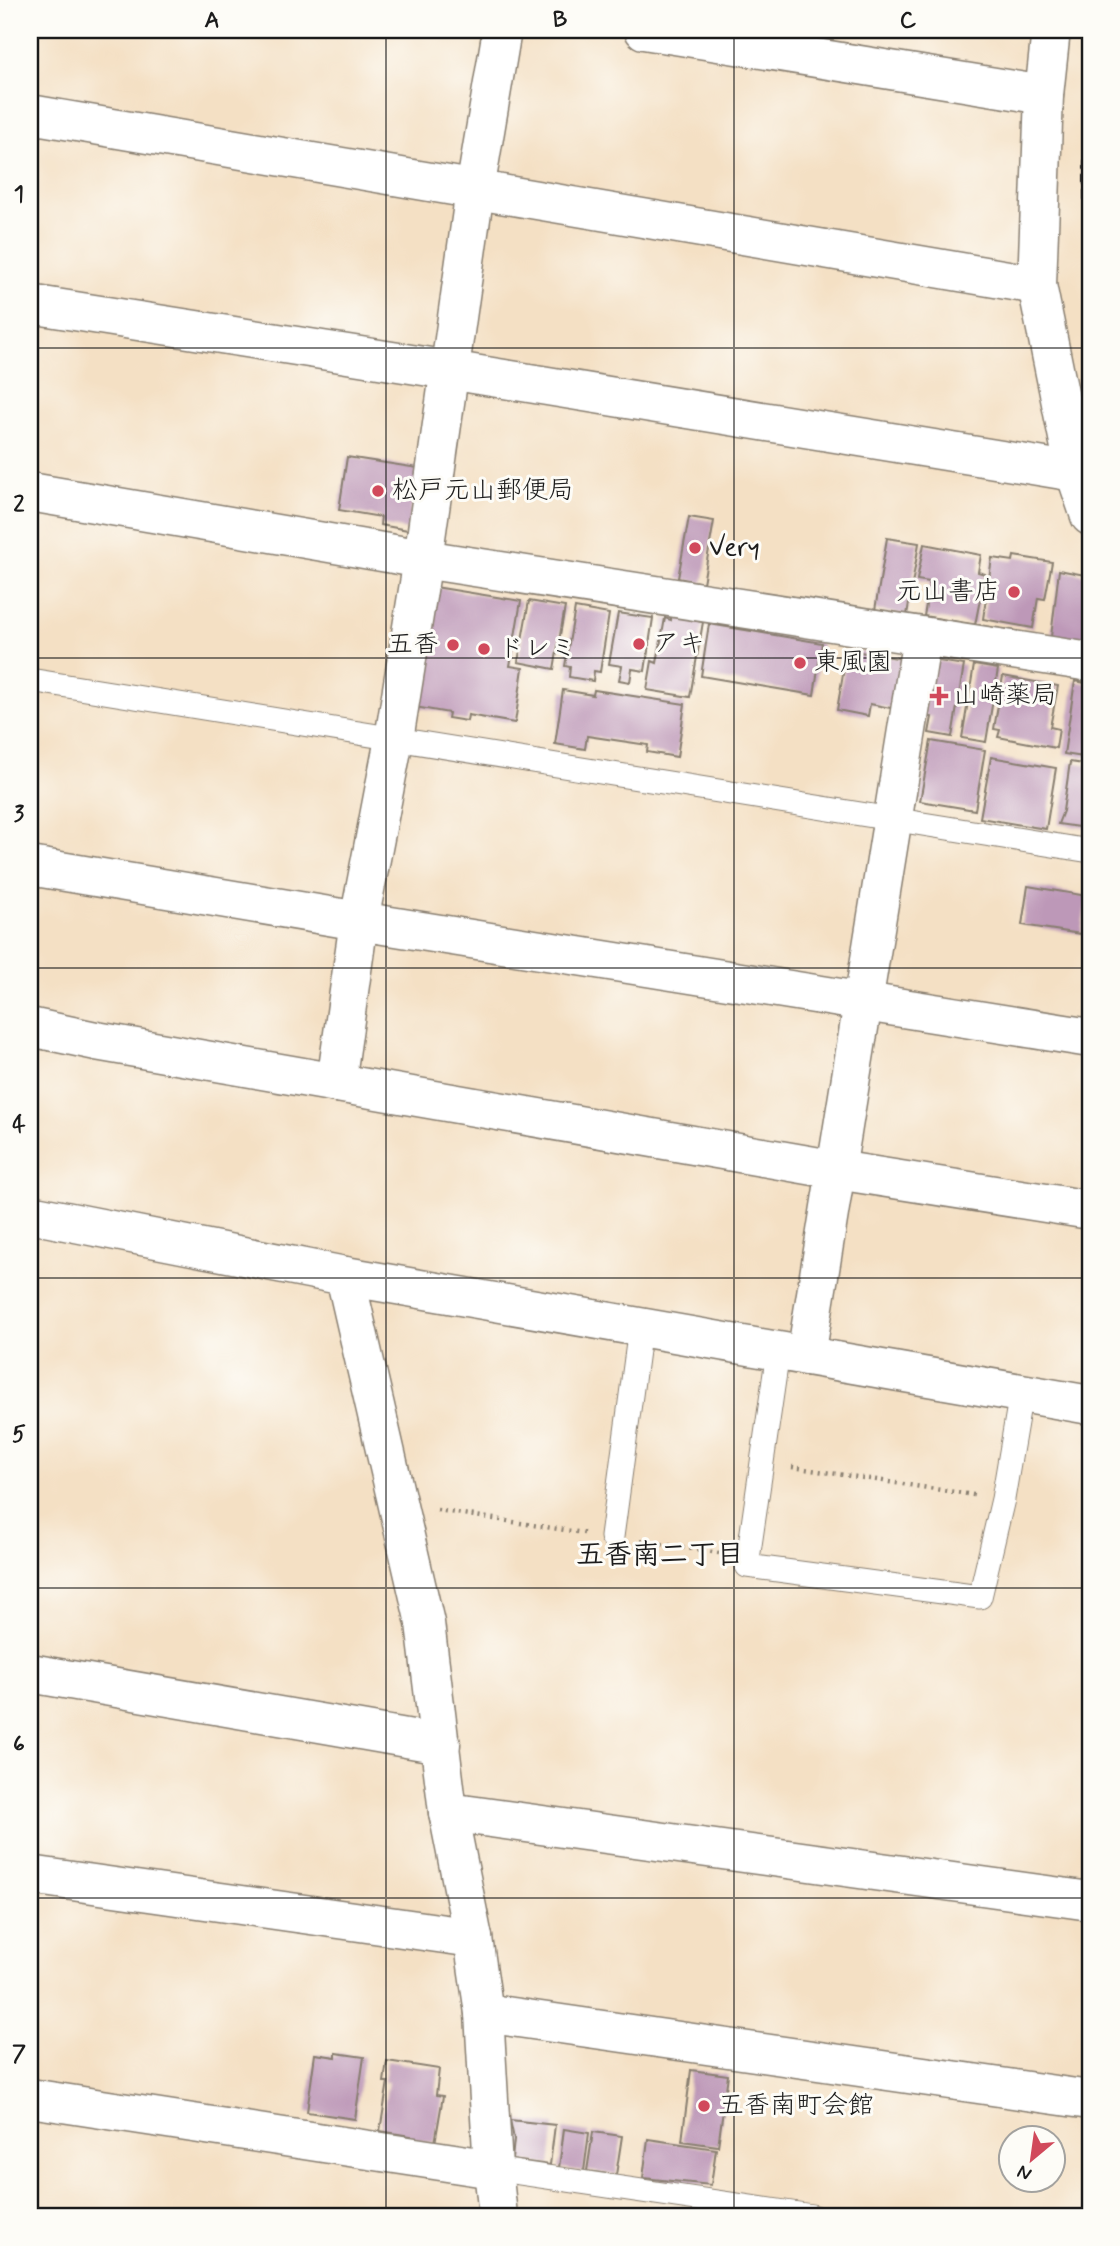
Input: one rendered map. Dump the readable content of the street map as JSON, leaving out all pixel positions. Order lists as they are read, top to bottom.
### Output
{
  "districts": ["五香南二丁目"],
  "places": {
    "other": [
      "松戸元山郵便局",
      "Very",
      "元山書店",
      "アキ",
      "五香",
      "ドレミ",
      "東風園",
      "五香南町会館"
    ],
    "health": ["山崎薬局"]
  },
  "north": "bottom left",
  "grid": {
    "columns": ["A", "B", "C"],
    "rows": [
      "1",
      "2",
      "3",
      "4",
      "5",
      "6",
      "7"
    ]
  }
}
